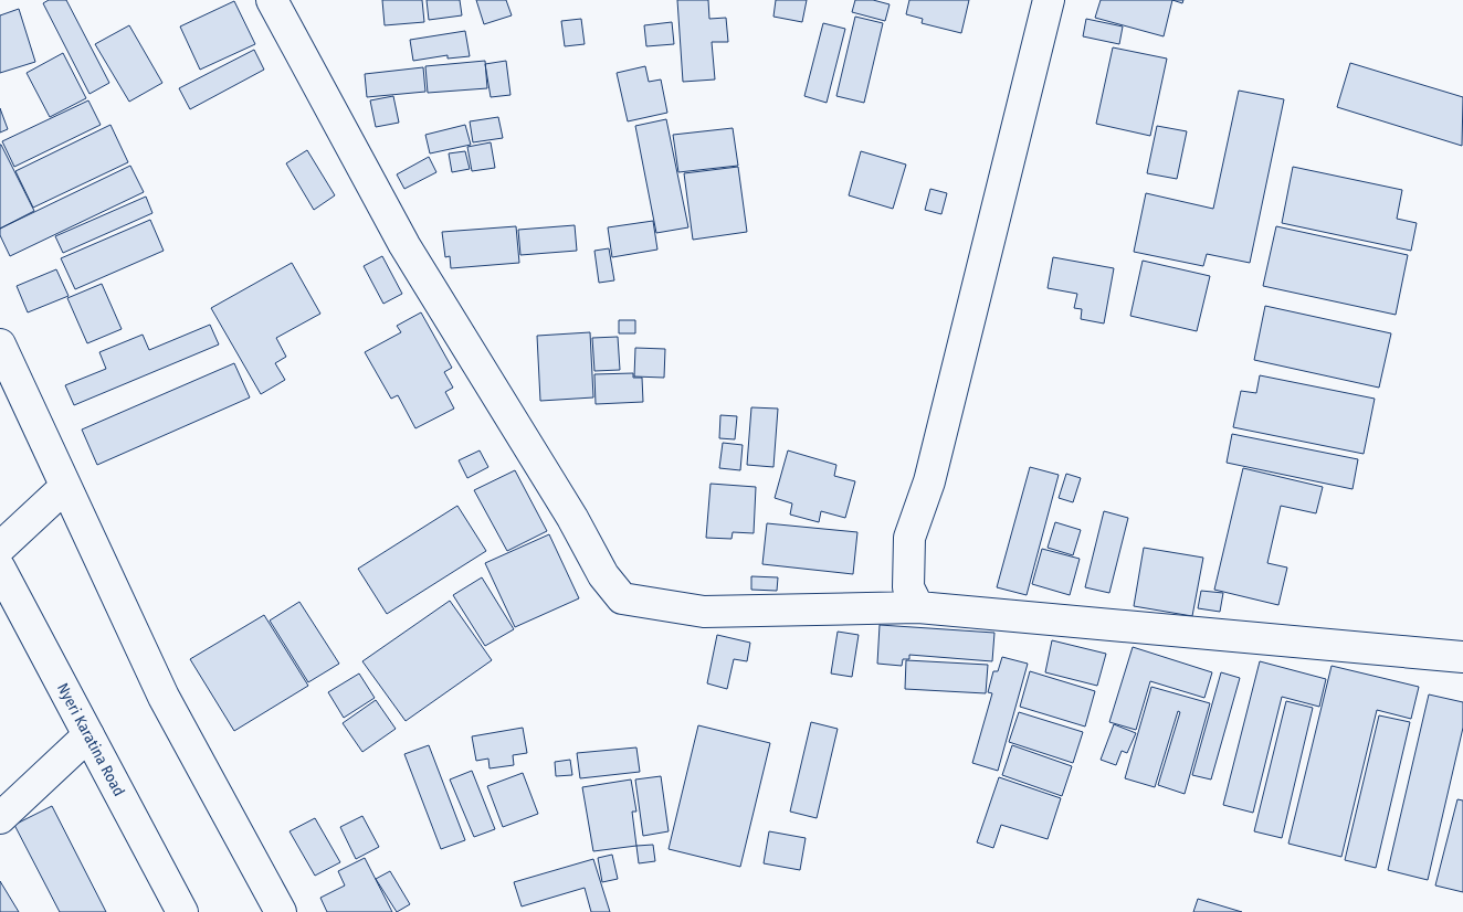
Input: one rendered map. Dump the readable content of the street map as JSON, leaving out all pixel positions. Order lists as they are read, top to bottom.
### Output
{
  "streets": {
    "main road": ["Nyeri Karatina Road"]
  }
}
